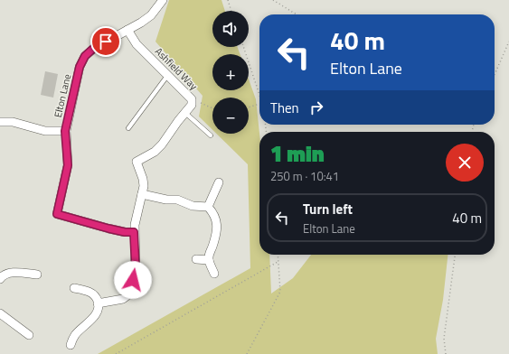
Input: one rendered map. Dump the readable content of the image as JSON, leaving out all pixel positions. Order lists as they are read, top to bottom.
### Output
{
  "streets": {
    "street": ["Ashfield Way", "Elton Lane"]
  },
  "crossings": [
    ["Ashfield Way", "Elton Lane"]
  ],
  "page": {
    "map_buttons": ["+", "−"],
    "turn": ["40 m", "Elton Lane"],
    "then": "Then",
    "heading": ["1 min", "250 m · 10:41"],
    "list": [
      {
        "name": "Turn left",
        "note": "Elton Lane",
        "value": "40 m"
      }
    ]
  }
}
